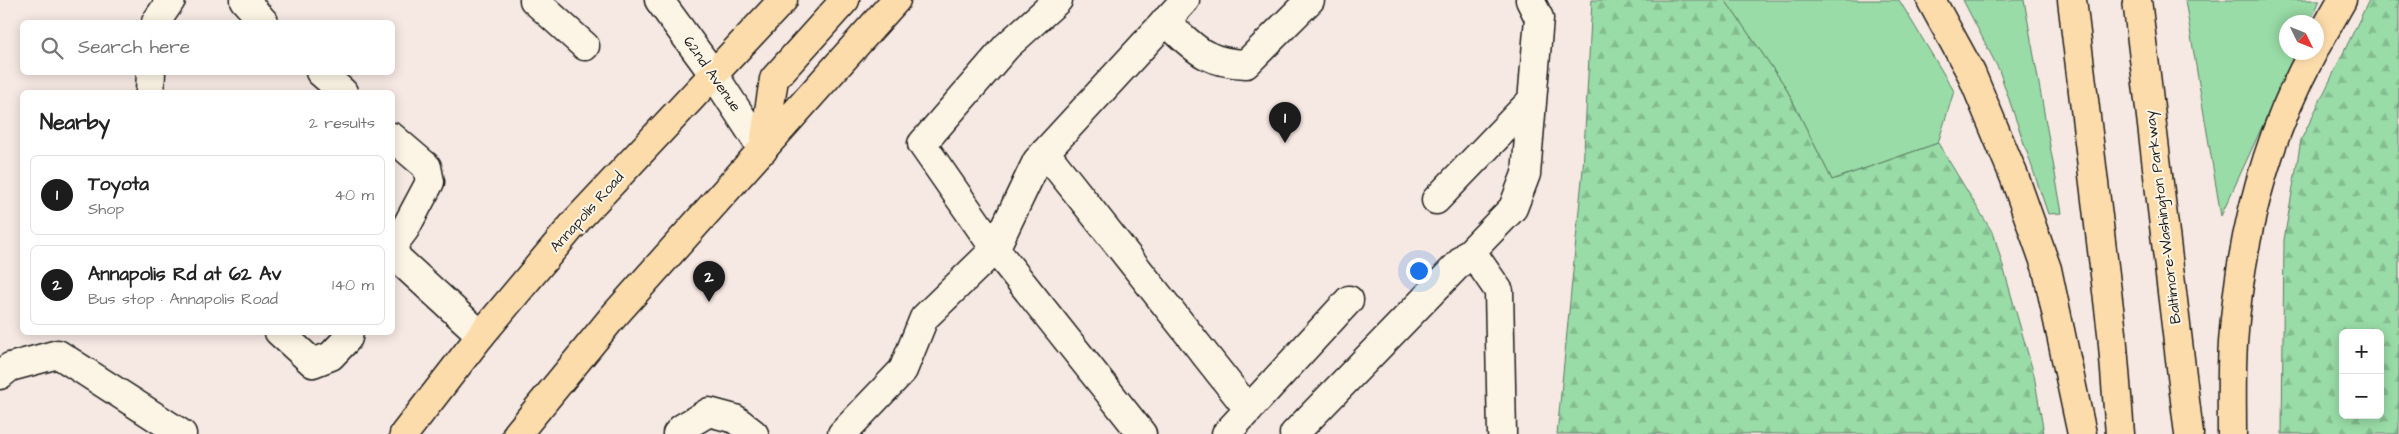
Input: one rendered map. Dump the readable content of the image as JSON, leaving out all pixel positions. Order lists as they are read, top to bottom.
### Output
{
  "streets": {
    "main road": ["Annapolis Road", "Baltimore-Washington Parkway"],
    "street": ["62nd Avenue"]
  },
  "crossings": [
    ["62nd Avenue", "Annapolis Road"]
  ],
  "north": "bottom right",
  "page": {
    "search": "Search here",
    "heading": ["Nearby", "2 results"],
    "pins": ["1", "2"],
    "list": [
      {
        "mark": "1",
        "name": "Toyota",
        "note": "Shop",
        "value": "40 m"
      },
      {
        "mark": "2",
        "name": "Annapolis Rd at 62 Av",
        "note": "Bus stop · Annapolis Road",
        "value": "140 m"
      }
    ],
    "map_buttons": ["+", "−"]
  }
}
